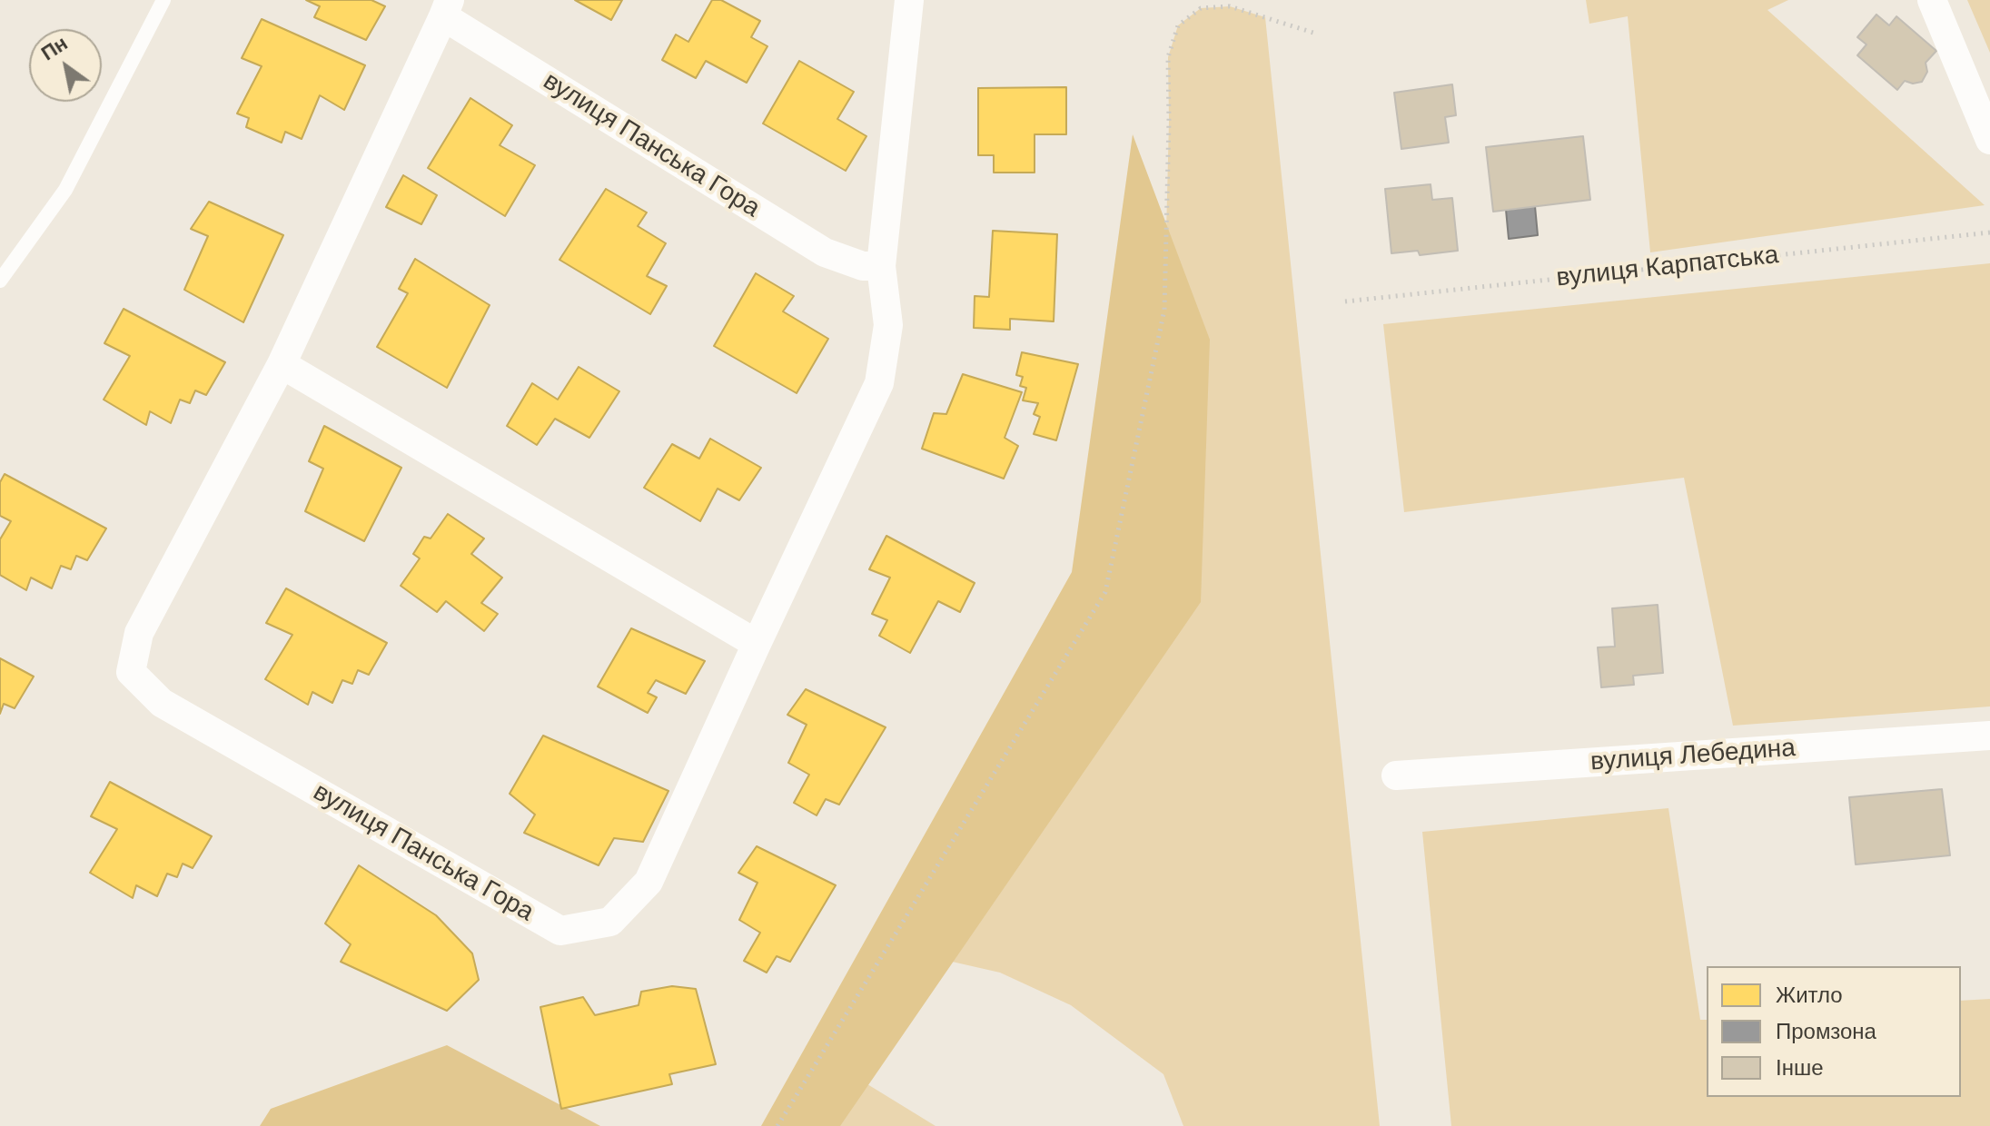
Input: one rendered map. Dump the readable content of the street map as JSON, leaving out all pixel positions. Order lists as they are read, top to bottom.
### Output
{
  "streets": {
    "street": ["вулиця Панська Гора", "вулиця Лебедина"],
    "path": ["вулиця Карпатська"]
  },
  "legend": ["Житло", "Промзона", "Інше"],
  "north": "top left"
}
